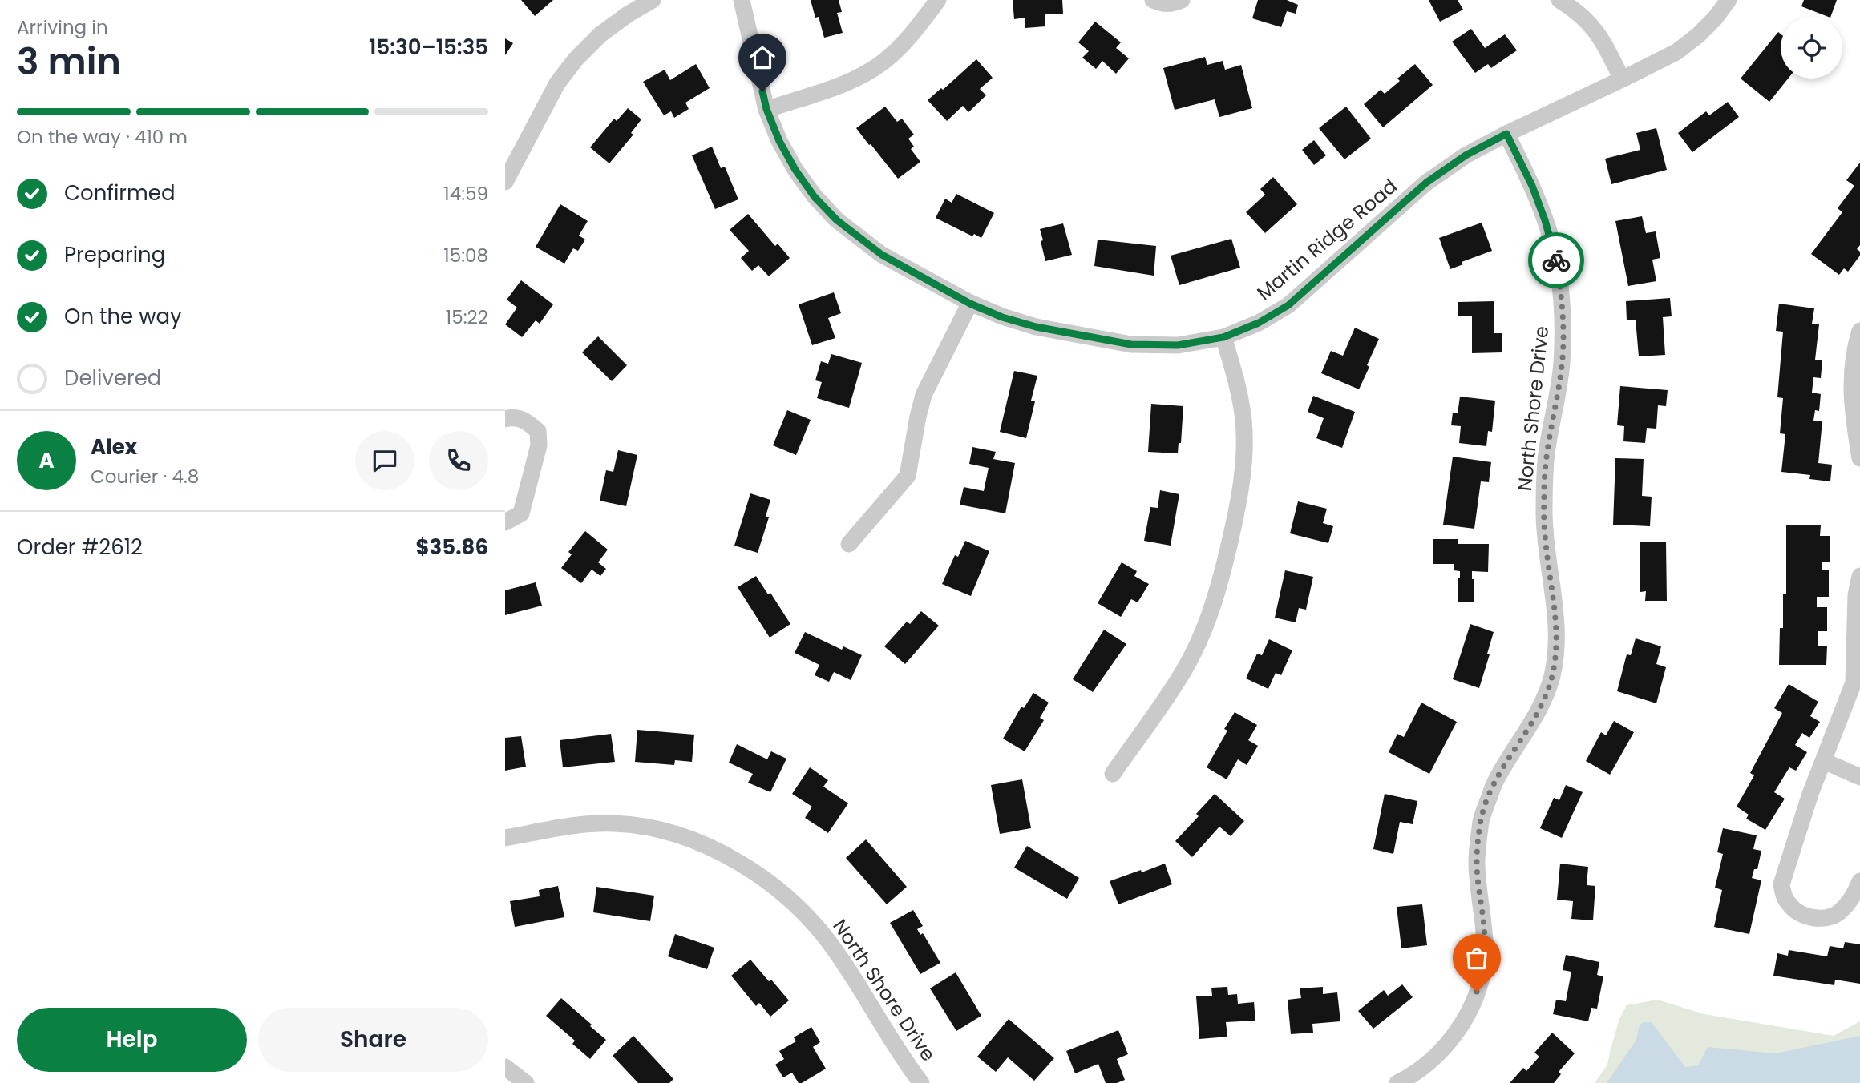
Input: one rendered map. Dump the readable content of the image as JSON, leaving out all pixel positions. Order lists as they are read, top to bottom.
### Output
{
  "streets": {
    "street": ["Martin Ridge Road", "North Shore Drive"]
  },
  "crossings": [
    ["Martin Ridge Road", "North Shore Drive"]
  ],
  "page": {
    "heading": ["3 min", "Arriving in", "15:30–15:35"],
    "panel": [
      "Alex",
      "Courier · 4.8",
      "Order #2612",
      "$35.86"
    ],
    "bar": "On the way · 410 m",
    "list": [
      ["Confirmed", "14:59"],
      ["Preparing", "15:08"],
      ["On the way", "15:22"],
      "Delivered"
    ],
    "round": "A",
    "buttons": ["Help", "Share"]
  }
}
